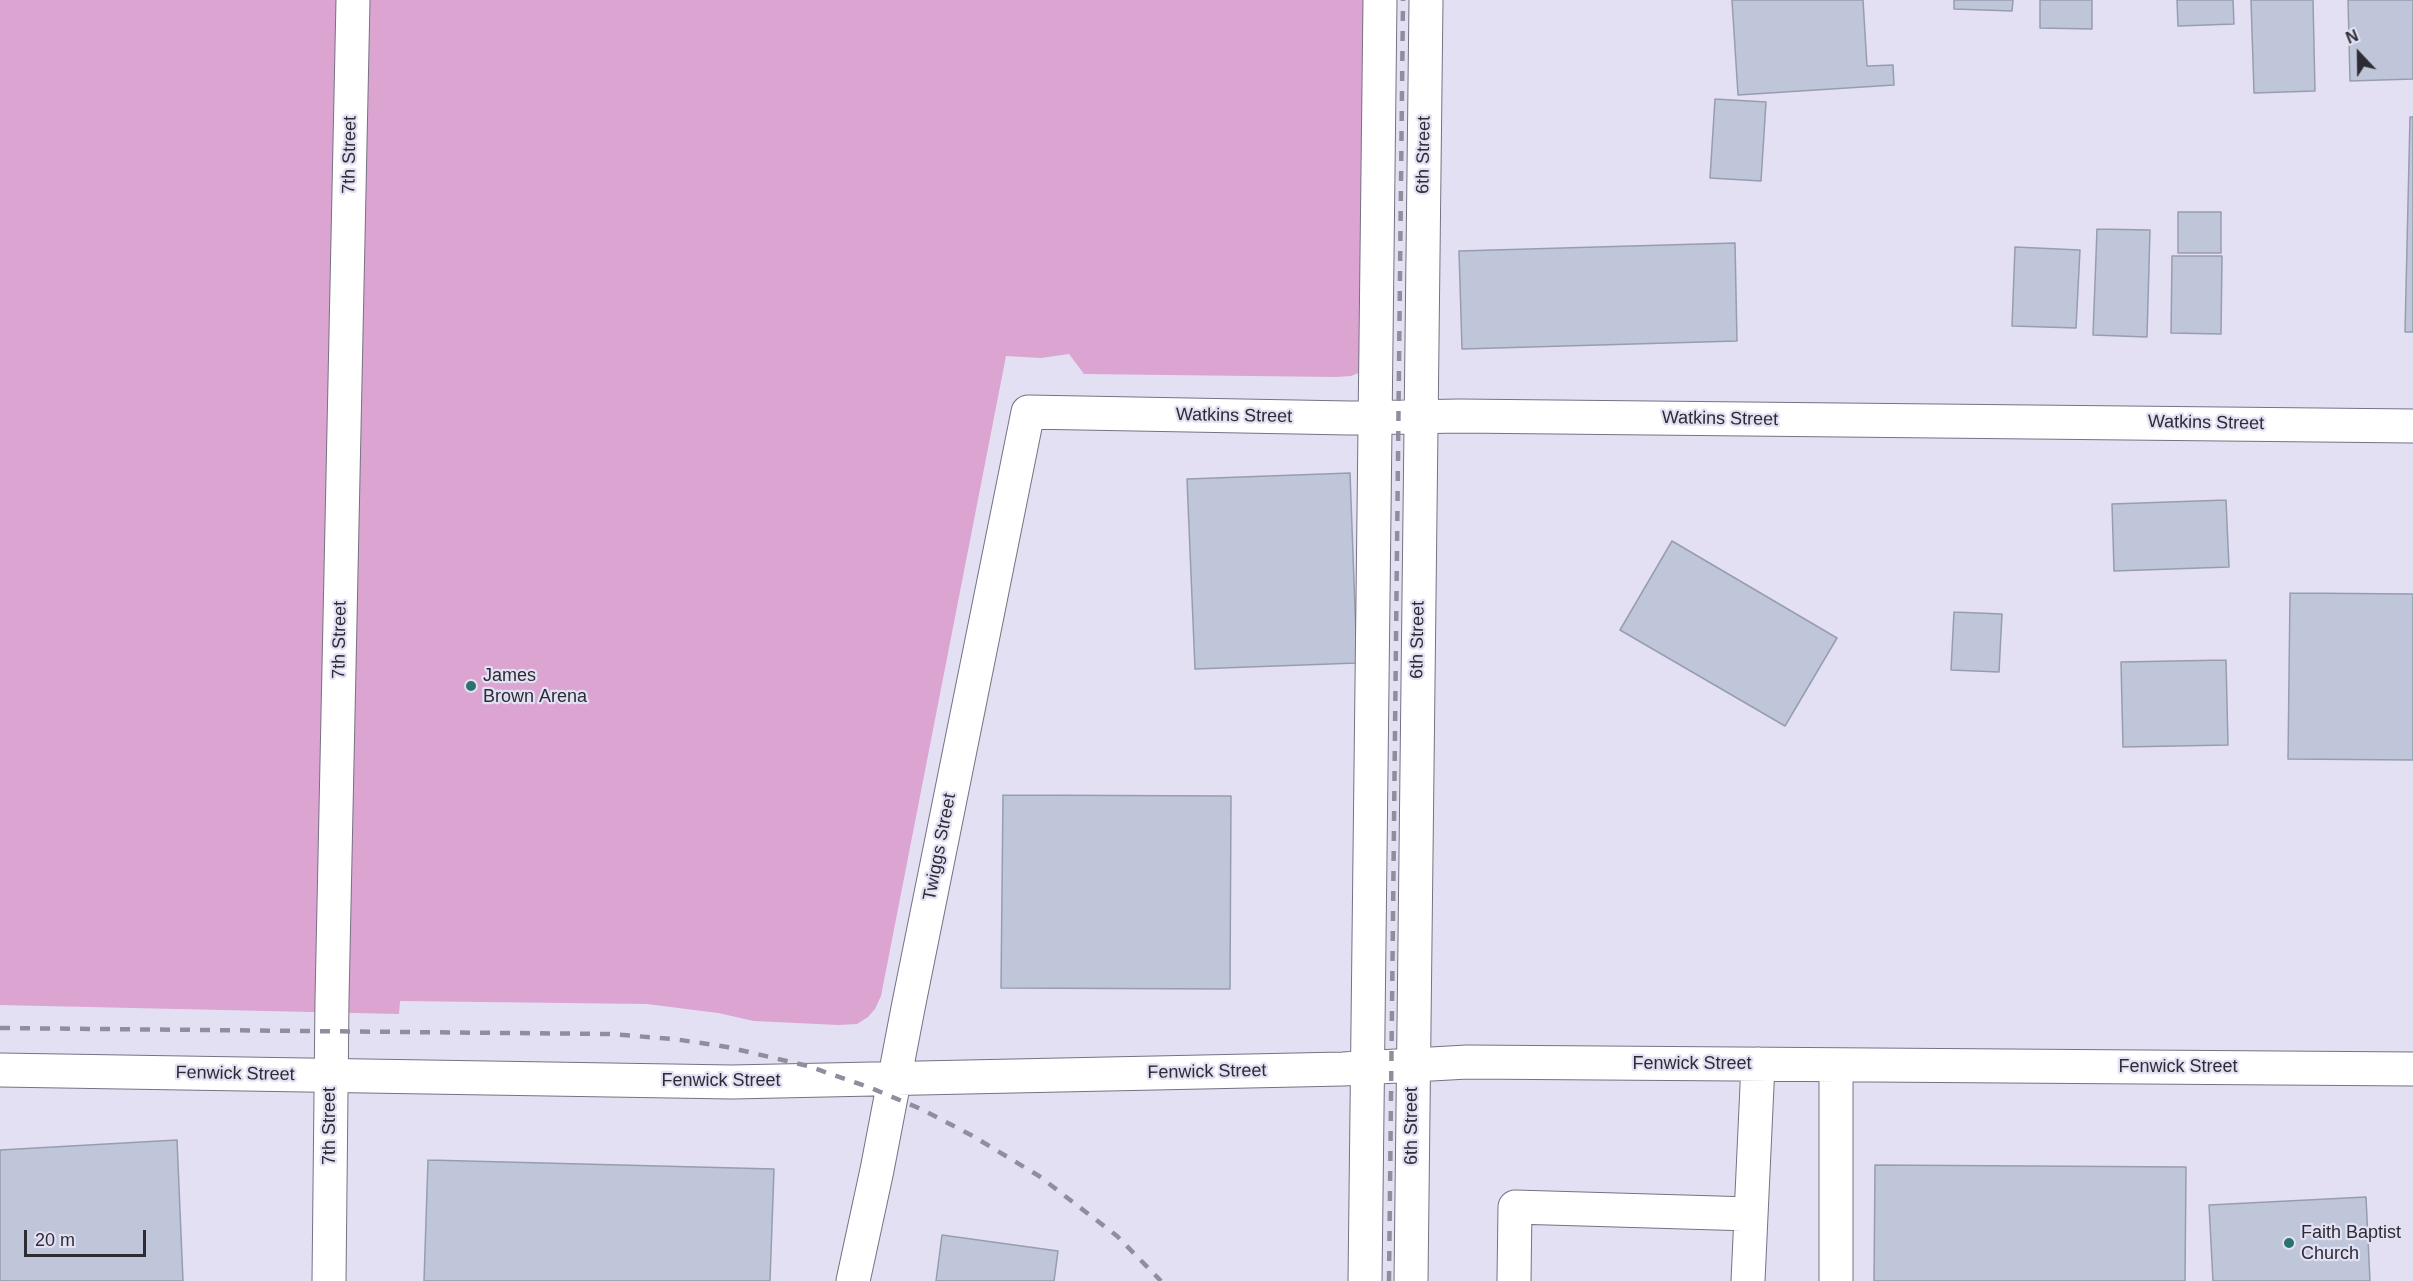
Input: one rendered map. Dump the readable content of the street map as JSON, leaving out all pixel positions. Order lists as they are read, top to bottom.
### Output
{
  "streets": {
    "street": [
      "7th Street",
      "6th Street",
      "Watkins Street",
      "Twiggs Street",
      "Fenwick Street"
    ]
  },
  "crossings": [
    ["7th Street", "Fenwick Street"],
    ["6th Street", "Watkins Street"],
    ["6th Street", "Fenwick Street"],
    ["Watkins Street", "Twiggs Street"],
    ["Twiggs Street", "Fenwick Street"]
  ],
  "places": ["James Brown Arena", "Faith Baptist Church"],
  "scale_bar": "20 m",
  "north": "top"
}
